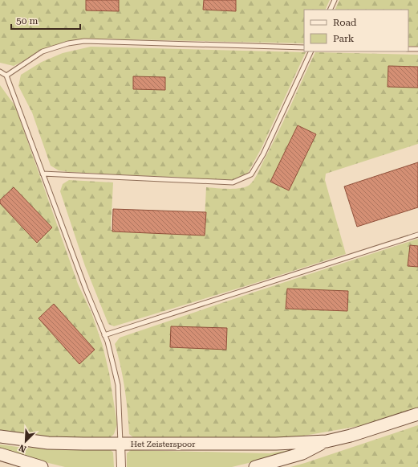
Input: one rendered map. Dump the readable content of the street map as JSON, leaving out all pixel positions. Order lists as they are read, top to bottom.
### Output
{
  "streets": {
    "street": ["Het Zeisterspoor"]
  },
  "legend": ["Road", "Park"],
  "scale_bar": "50 m",
  "north": "bottom left"
}
